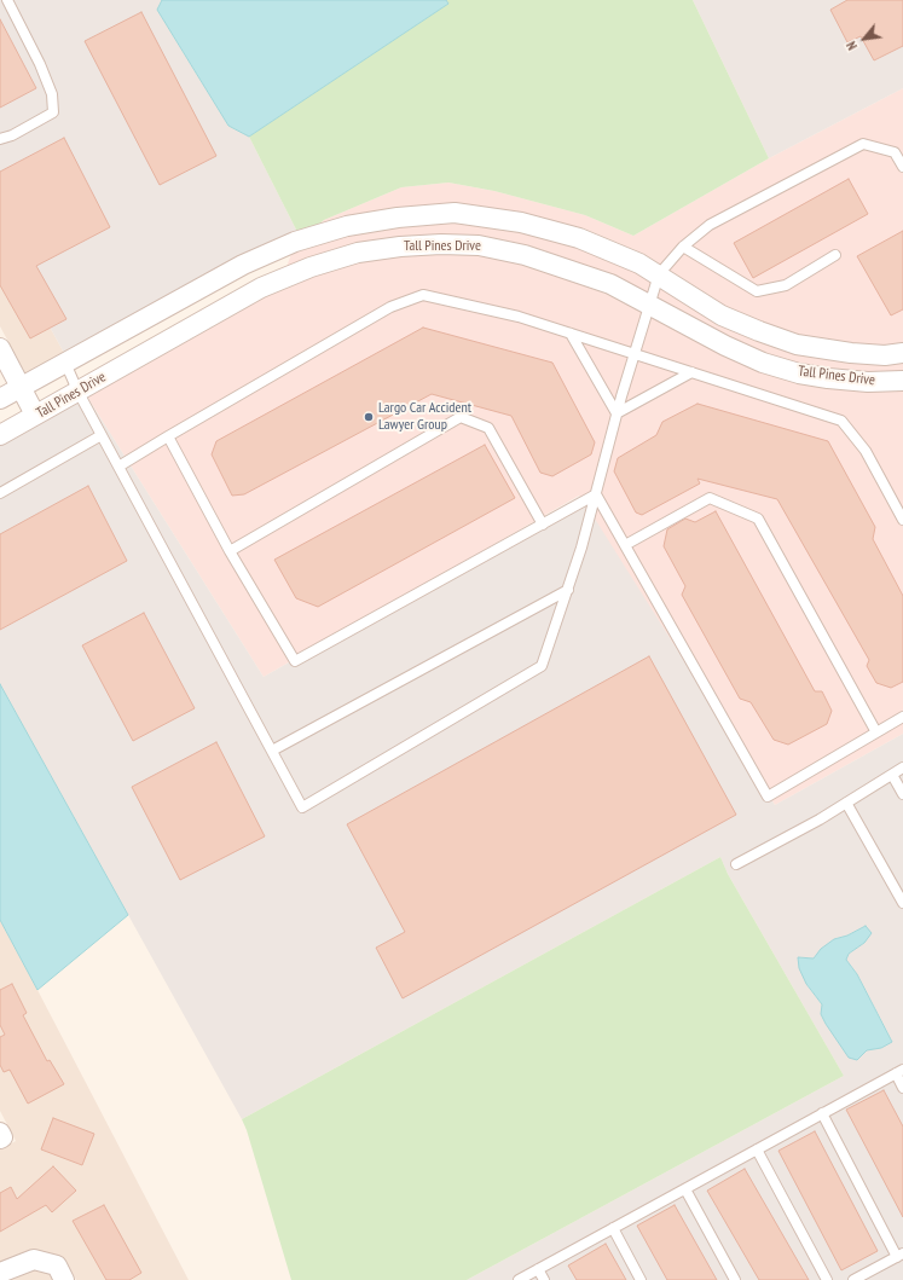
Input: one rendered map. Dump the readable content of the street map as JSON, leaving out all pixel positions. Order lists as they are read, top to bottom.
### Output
{
  "streets": {
    "street": ["Tall Pines Drive"]
  },
  "places": ["Largo Car Accident Lawyer Group"],
  "north": "bottom left"
}
